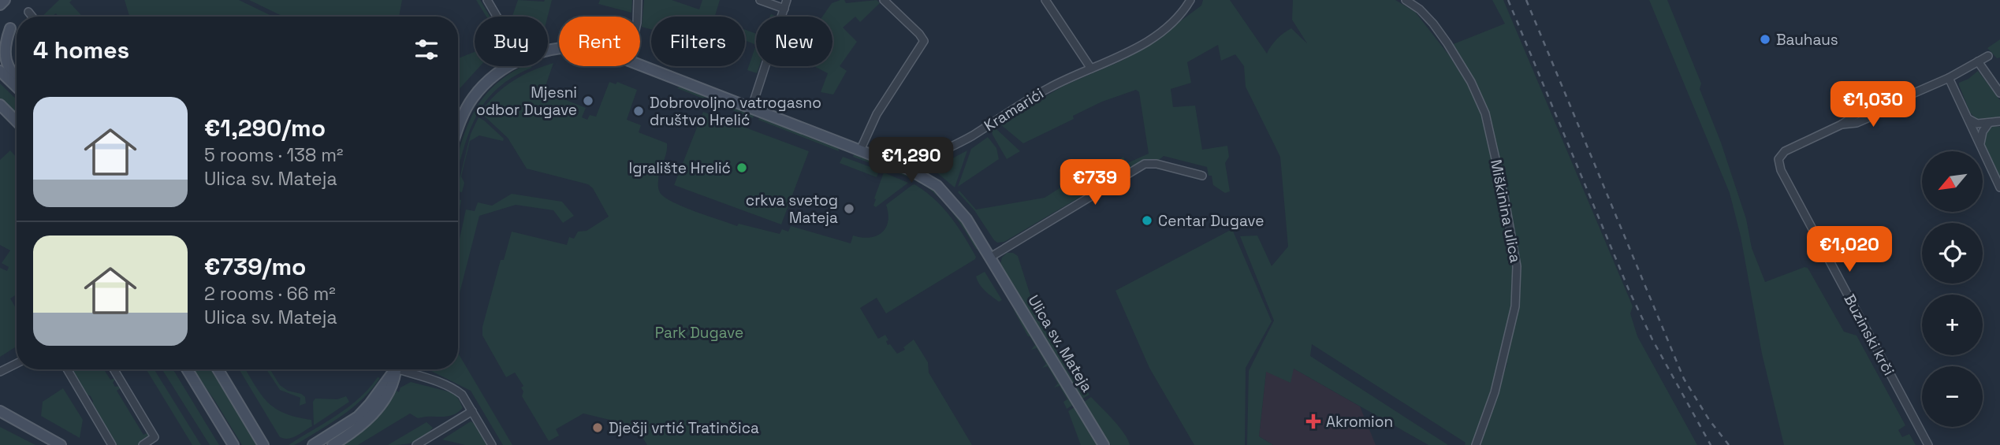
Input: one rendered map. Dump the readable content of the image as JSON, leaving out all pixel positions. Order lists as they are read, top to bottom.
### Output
{
  "streets": {
    "street": [
      "Kramarići",
      "Miškinina ulica",
      "Buzinski krči",
      "Ulica sv. Mateja"
    ]
  },
  "crossings": [
    ["Kramarići", "Ulica sv. Mateja"]
  ],
  "parks": ["Park Dugave"],
  "places": {
    "other": [
      "Bauhaus",
      "Mjesni odbor Dugave",
      "Dobrovoljno vatrogasno društvo Hrelić",
      "Igralište Hrelić",
      "crkva svetog Mateja",
      "Centar Dugave",
      "Dječji vrtić Tratinčica"
    ],
    "health": ["Akromion"]
  },
  "north": "bottom left",
  "page": {
    "chip": [
      "Buy",
      "Rent",
      "Filters",
      "New"
    ],
    "heading": "4 homes",
    "price": [
      "€1,030",
      "€1,290",
      "€739",
      "€1,020"
    ],
    "list": [
      {
        "name": "€1,290/mo",
        "note": "5 rooms · 138 m² · Ulica sv. Mateja"
      },
      {
        "name": "€739/mo",
        "note": "2 rooms · 66 m² · Ulica sv. Mateja"
      }
    ],
    "map_buttons": ["+", "−"]
  }
}
